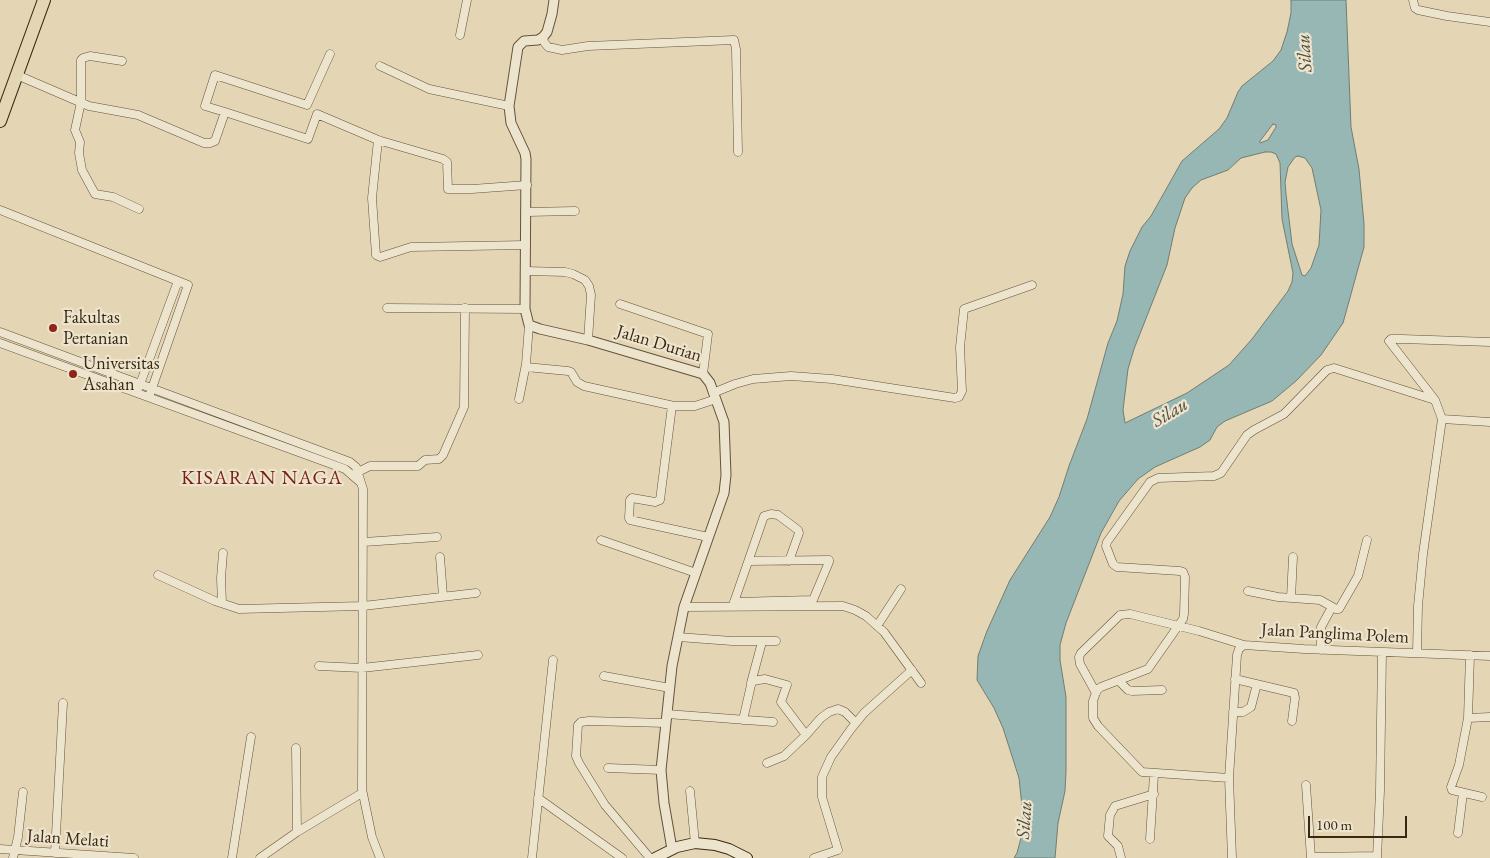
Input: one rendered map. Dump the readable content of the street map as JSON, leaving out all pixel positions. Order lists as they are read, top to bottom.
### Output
{
  "streets": {
    "street": ["Jalan Durian", "Jalan Panglima Polem", "Jalan Melati"]
  },
  "districts": ["KISARAN NAGA"],
  "water": ["Silau"],
  "places": ["Fakultas Pertanian", "Universitas Asahan"],
  "scale_bar": "100 m"
}
